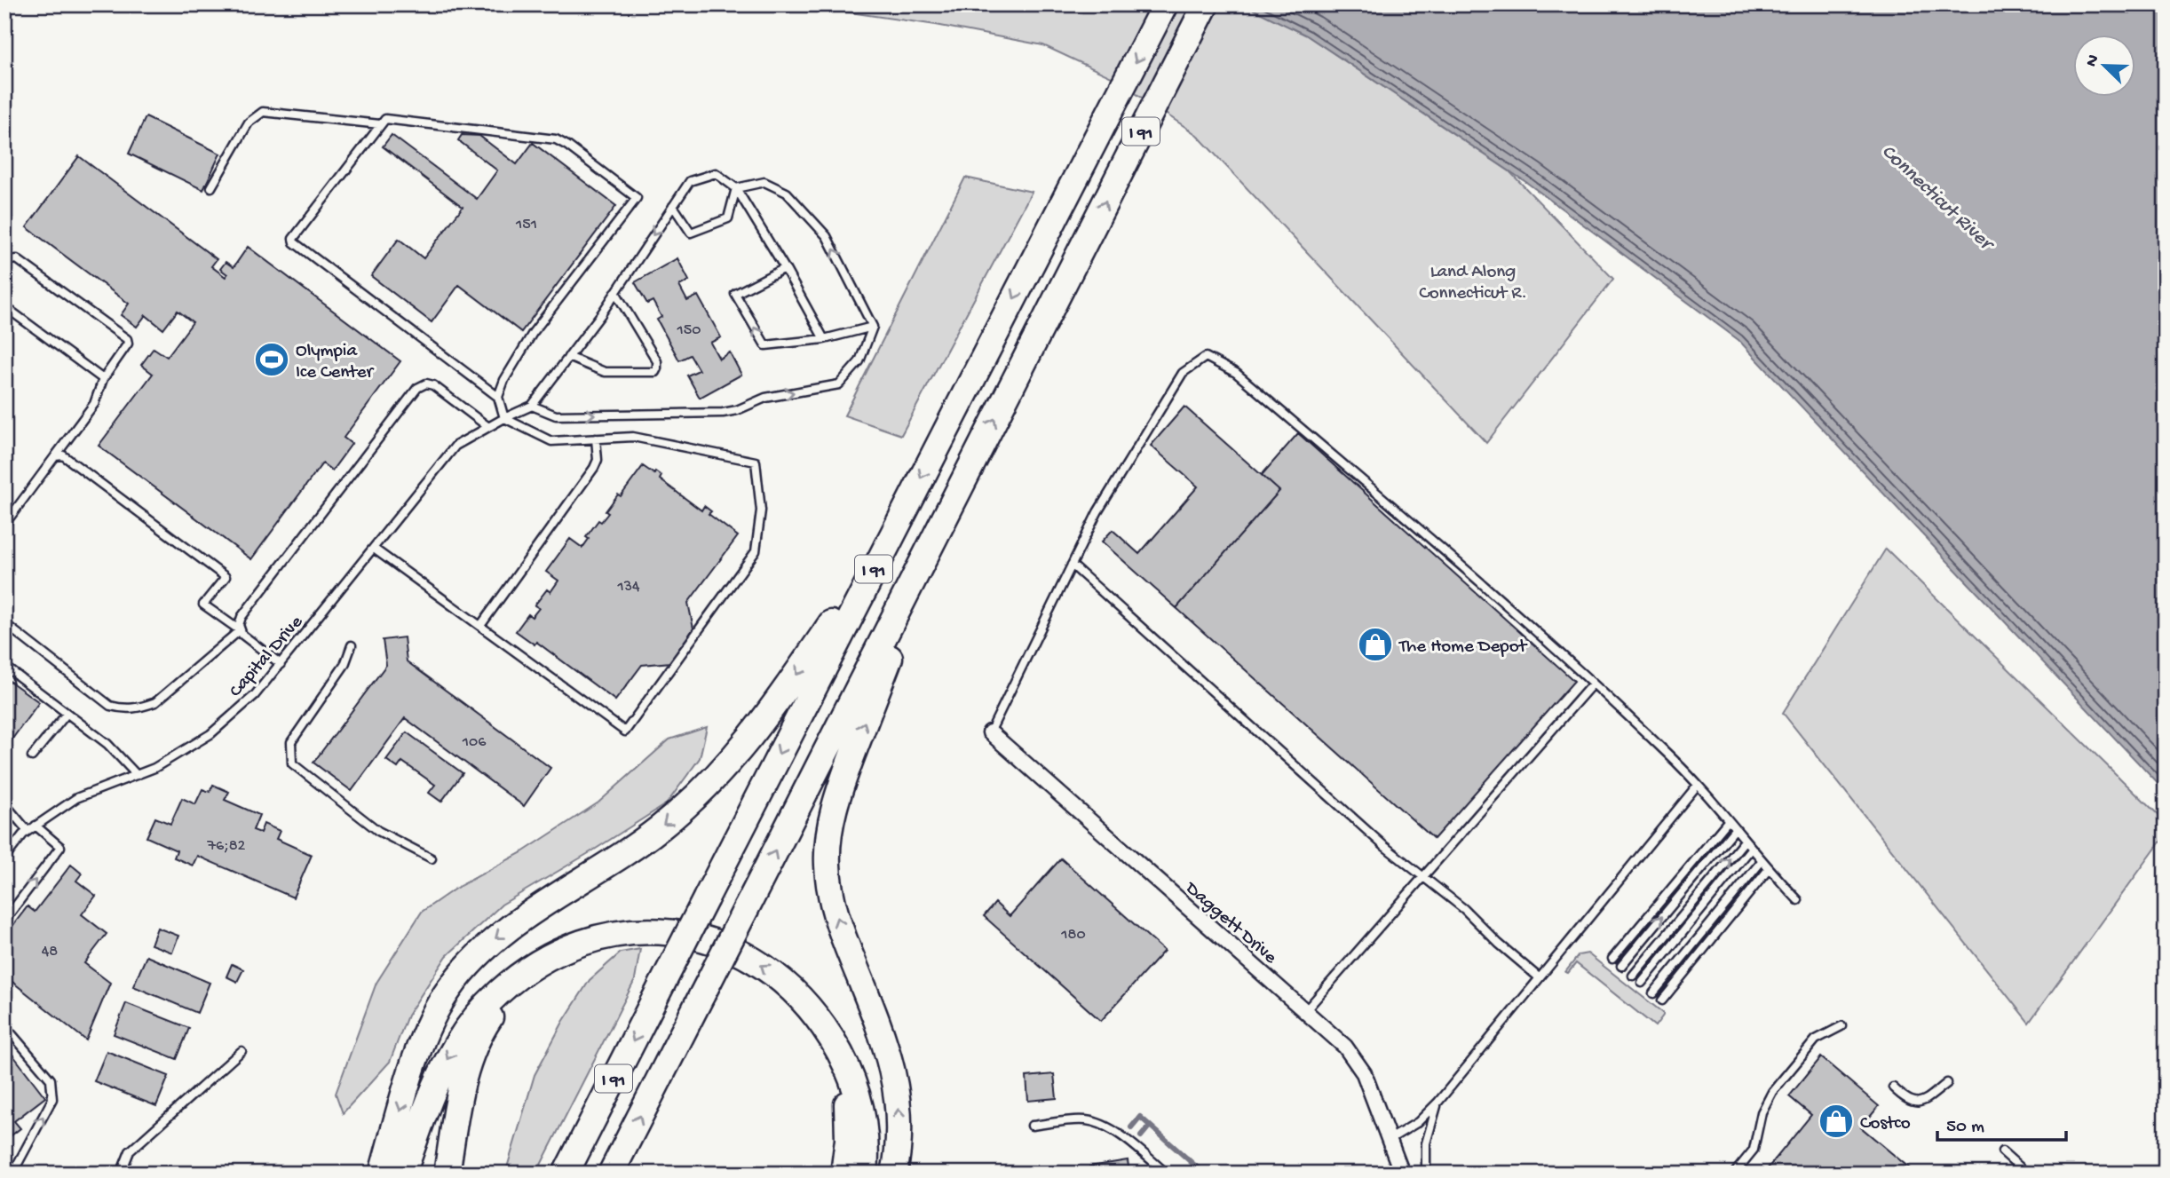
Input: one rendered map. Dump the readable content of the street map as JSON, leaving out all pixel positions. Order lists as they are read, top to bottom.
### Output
{
  "streets": {
    "highway": ["I 91"],
    "street": ["Daggett Drive"],
    "lane": ["Capital Drive"]
  },
  "water": ["Connecticut River"],
  "parks": ["Land Along Connecticut R."],
  "places": {
    "sports": ["Olympia Ice Center"],
    "shop": ["The Home Depot", "Costco"]
  },
  "house_numbers": [
    "151",
    "150",
    "134",
    "106",
    "76;82",
    "180",
    "48"
  ],
  "scale_bar": "50 m",
  "north": "top left"
}
